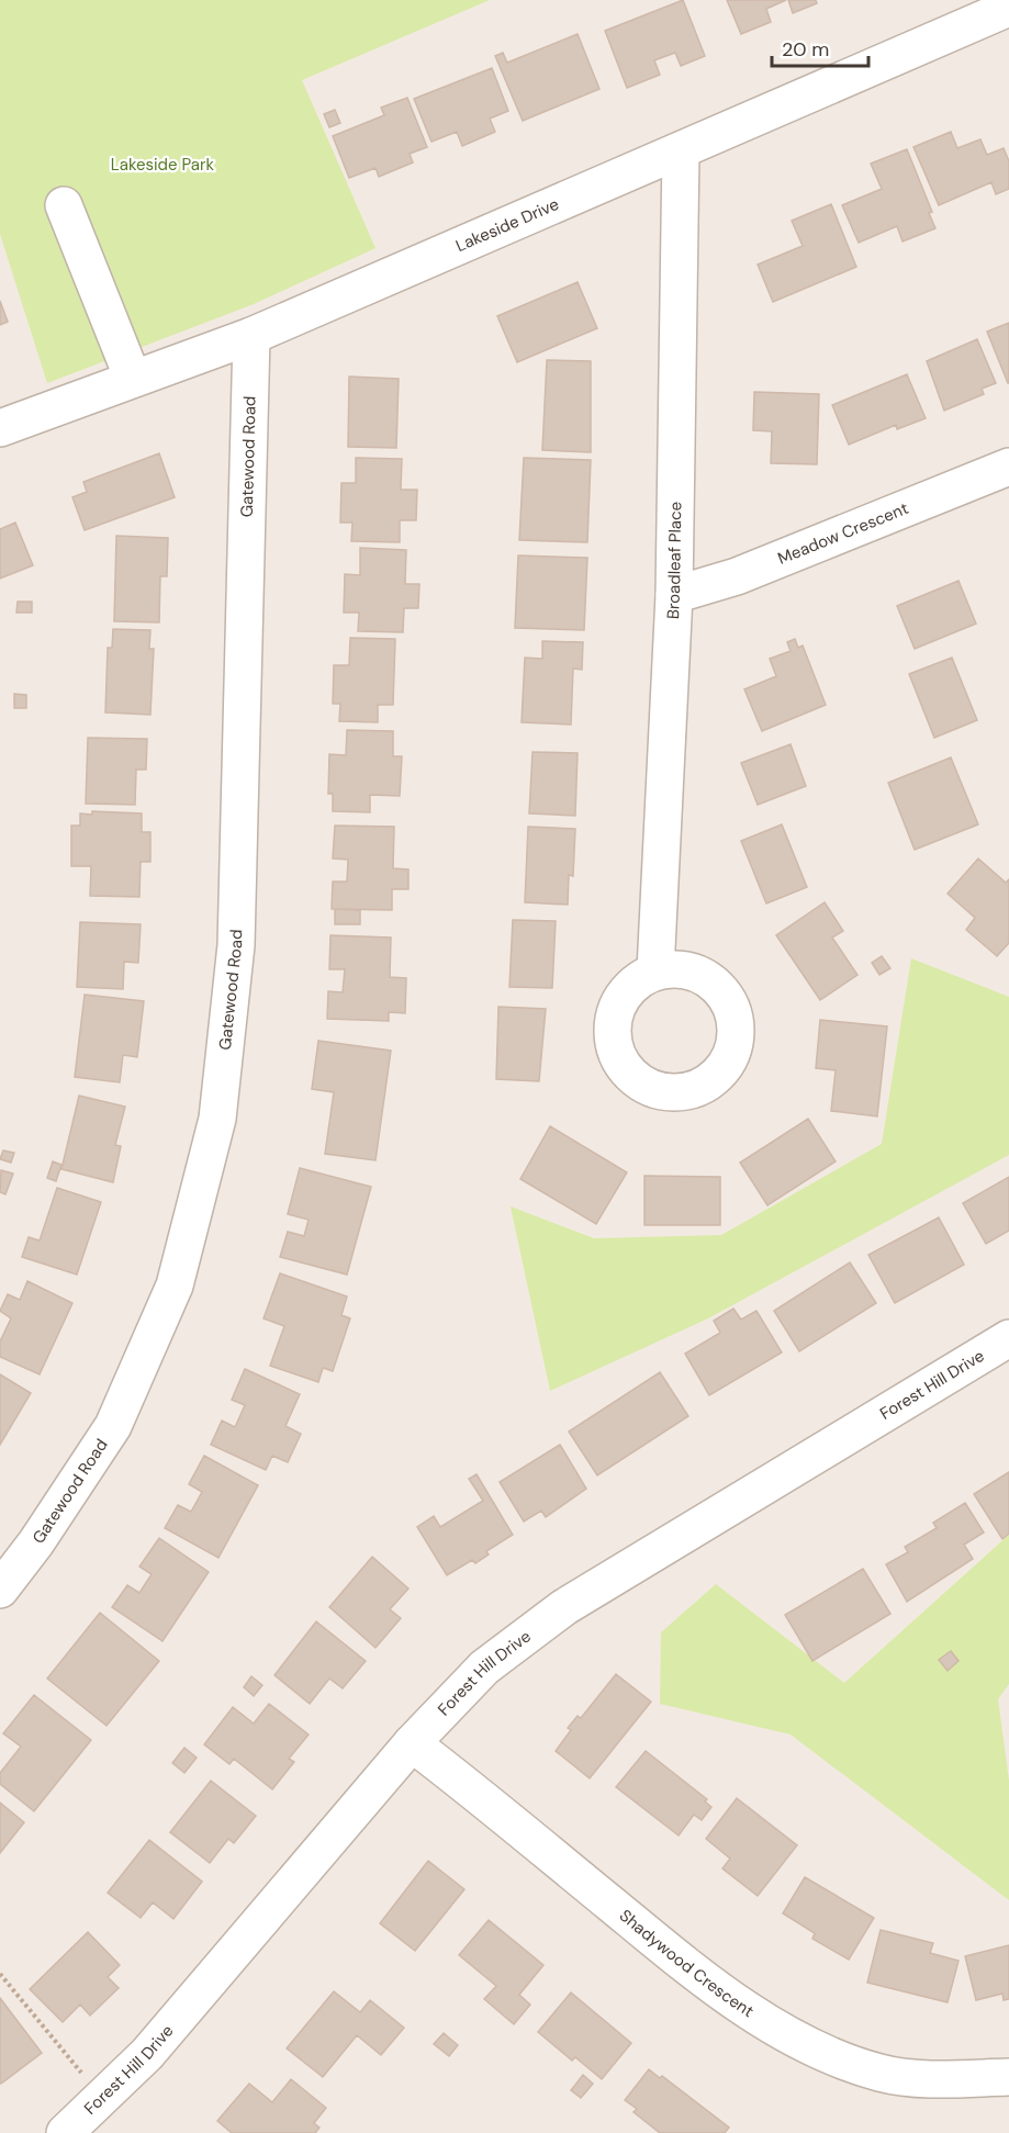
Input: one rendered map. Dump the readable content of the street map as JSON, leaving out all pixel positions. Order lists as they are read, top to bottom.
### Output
{
  "streets": {
    "street": [
      "Lakeside Drive",
      "Gatewood Road",
      "Meadow Crescent",
      "Broadleaf Place",
      "Forest Hill Drive",
      "Shadywood Crescent"
    ]
  },
  "crossings": [
    ["Lakeside Drive", "Gatewood Road"],
    ["Lakeside Drive", "Broadleaf Place"],
    ["Meadow Crescent", "Broadleaf Place"],
    ["Forest Hill Drive", "Shadywood Crescent"]
  ],
  "parks": ["Lakeside Park"],
  "scale_bar": "20 m"
}
